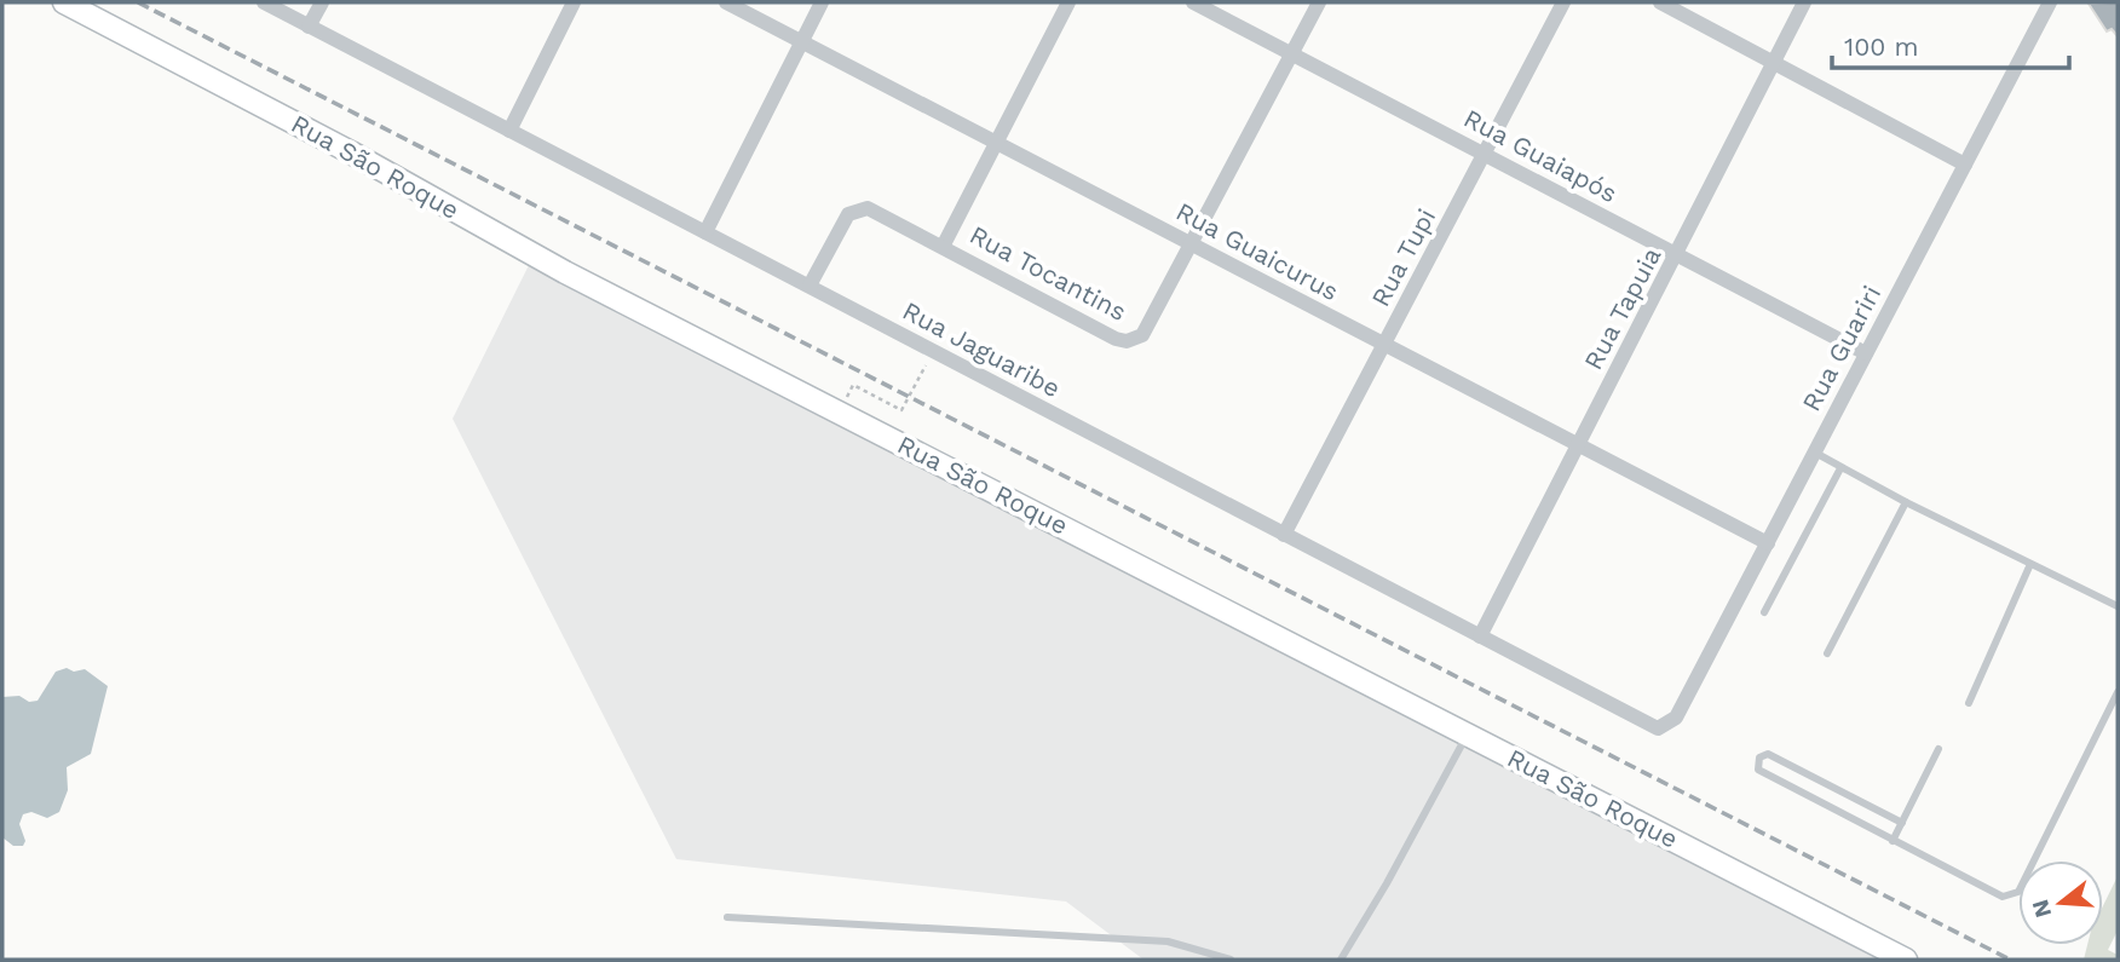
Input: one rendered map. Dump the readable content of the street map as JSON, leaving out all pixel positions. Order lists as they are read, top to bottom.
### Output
{
  "streets": {
    "street": [
      "Rua Guaiapós",
      "Rua São Roque",
      "Rua Guaicurus",
      "Rua Tupi",
      "Rua Tocantins",
      "Rua Tapuia",
      "Rua Guariri",
      "Rua Jaguaribe"
    ]
  },
  "crossings": [
    ["Rua Guaiapós", "Rua Tupi"],
    ["Rua Guaiapós", "Rua Tocantins"],
    ["Rua Guaiapós", "Rua Tapuia"],
    ["Rua Guaiapós", "Rua Guariri"],
    ["Rua Guaicurus", "Rua Tupi"],
    ["Rua Guaicurus", "Rua Tocantins"],
    ["Rua Guaicurus", "Rua Tapuia"],
    ["Rua Guaicurus", "Rua Guariri"],
    ["Rua Tupi", "Rua Jaguaribe"],
    ["Rua Tocantins", "Rua Jaguaribe"],
    ["Rua Tapuia", "Rua Jaguaribe"],
    ["Rua Guariri", "Rua Jaguaribe"]
  ],
  "scale_bar": "100 m",
  "north": "left"
}
